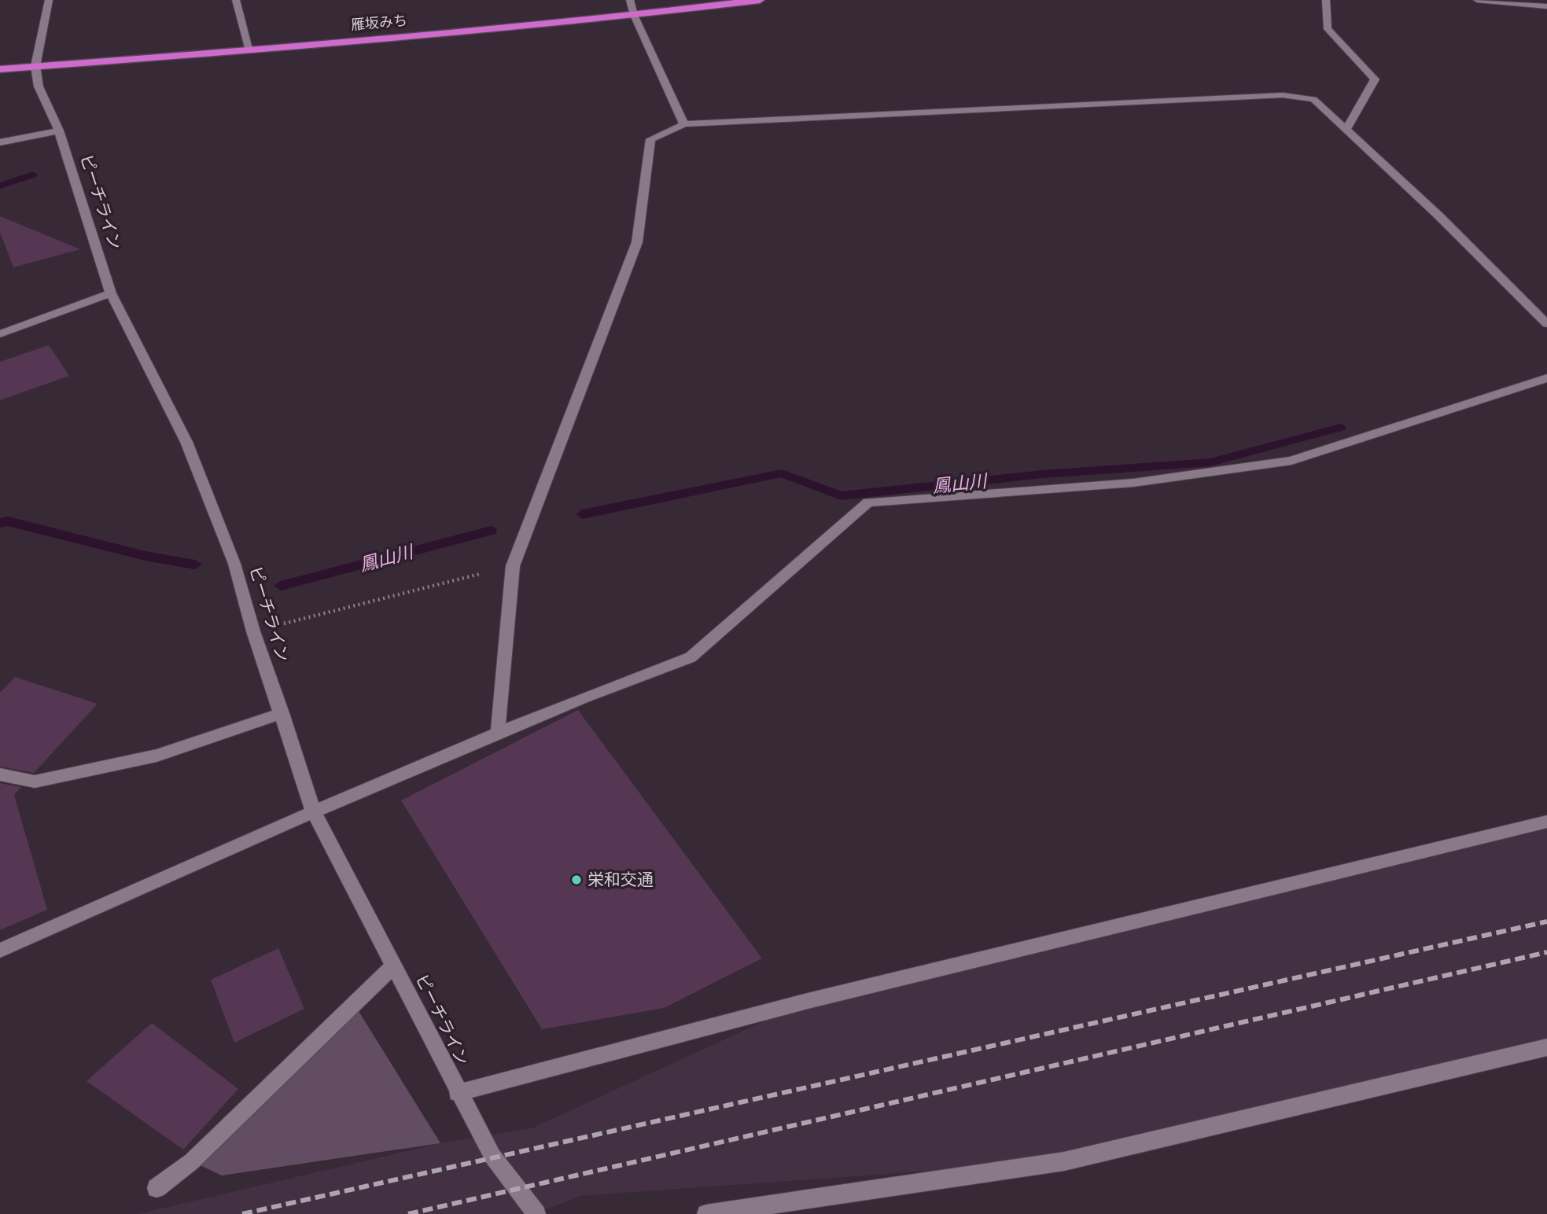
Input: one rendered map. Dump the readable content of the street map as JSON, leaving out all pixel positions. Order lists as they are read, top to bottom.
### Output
{
  "streets": {
    "highway": ["雁坂みち"],
    "street": ["ピーチライン"]
  },
  "crossings": [
    ["雁坂みち", "ピーチライン"]
  ],
  "water": ["鳳山川"],
  "places": ["栄和交通"]
}
